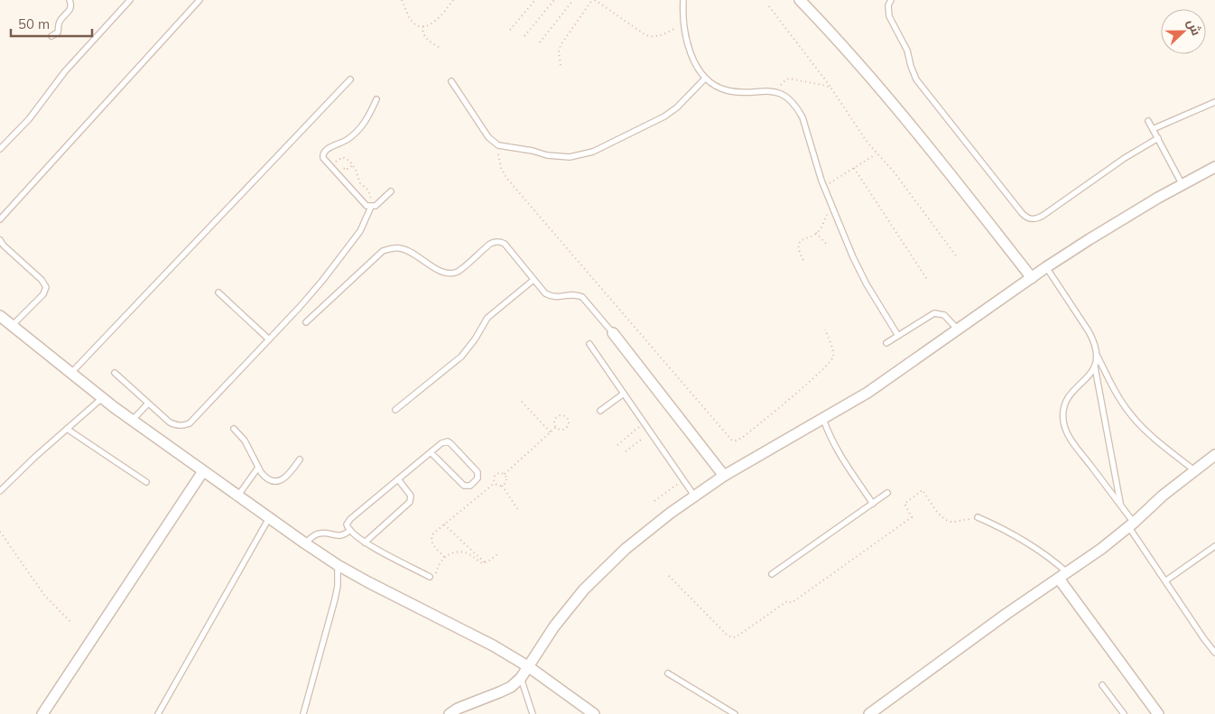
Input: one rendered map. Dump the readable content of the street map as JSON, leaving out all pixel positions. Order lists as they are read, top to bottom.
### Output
{
  "scale_bar": "50 m",
  "north": "right"
}
